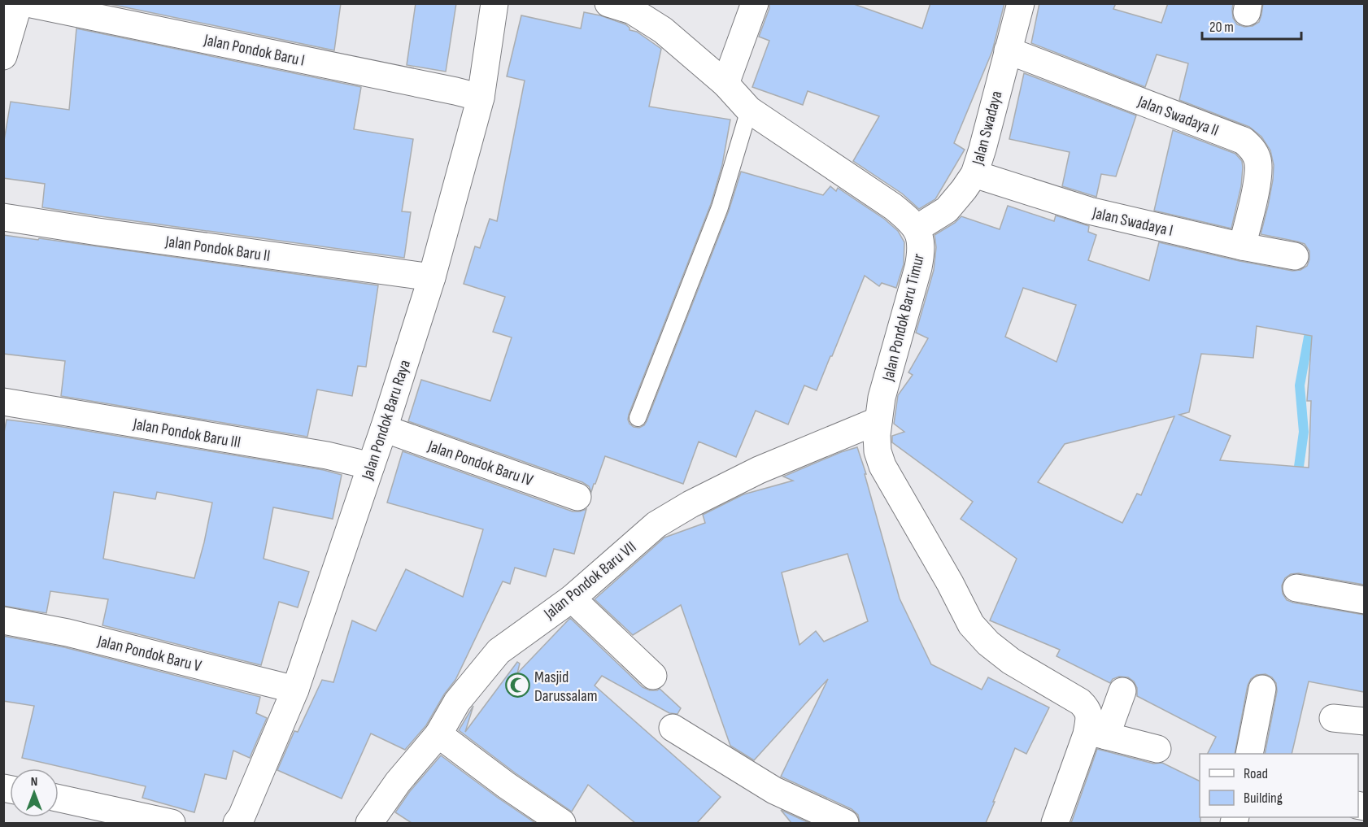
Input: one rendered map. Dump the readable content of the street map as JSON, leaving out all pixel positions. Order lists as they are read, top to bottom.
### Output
{
  "streets": {
    "street": [
      "Jalan Pondok Baru I",
      "Jalan Swadaya II",
      "Jalan Swadaya",
      "Jalan Swadaya I",
      "Jalan Pondok Baru II",
      "Jalan Pondok Baru Timur",
      "Jalan Pondok Baru Raya",
      "Jalan Pondok Baru III",
      "Jalan Pondok Baru IV",
      "Jalan Pondok Baru VII",
      "Jalan Pondok Baru V"
    ]
  },
  "crossings": [
    ["Jalan Pondok Baru I", "Jalan Pondok Baru Raya"],
    ["Jalan Swadaya II", "Jalan Swadaya"],
    ["Jalan Swadaya II", "Jalan Swadaya I"],
    ["Jalan Swadaya", "Jalan Swadaya I"],
    ["Jalan Swadaya", "Jalan Pondok Baru Timur"],
    ["Jalan Pondok Baru II", "Jalan Pondok Baru Raya"],
    ["Jalan Pondok Baru Timur", "Jalan Pondok Baru VII"],
    ["Jalan Pondok Baru Raya", "Jalan Pondok Baru III"],
    ["Jalan Pondok Baru Raya", "Jalan Pondok Baru IV"],
    ["Jalan Pondok Baru Raya", "Jalan Pondok Baru V"]
  ],
  "places": {
    "mosque": ["Masjid Darussalam"]
  },
  "legend": ["Road", "Building"],
  "scale_bar": "20 m",
  "north": "top"
}
